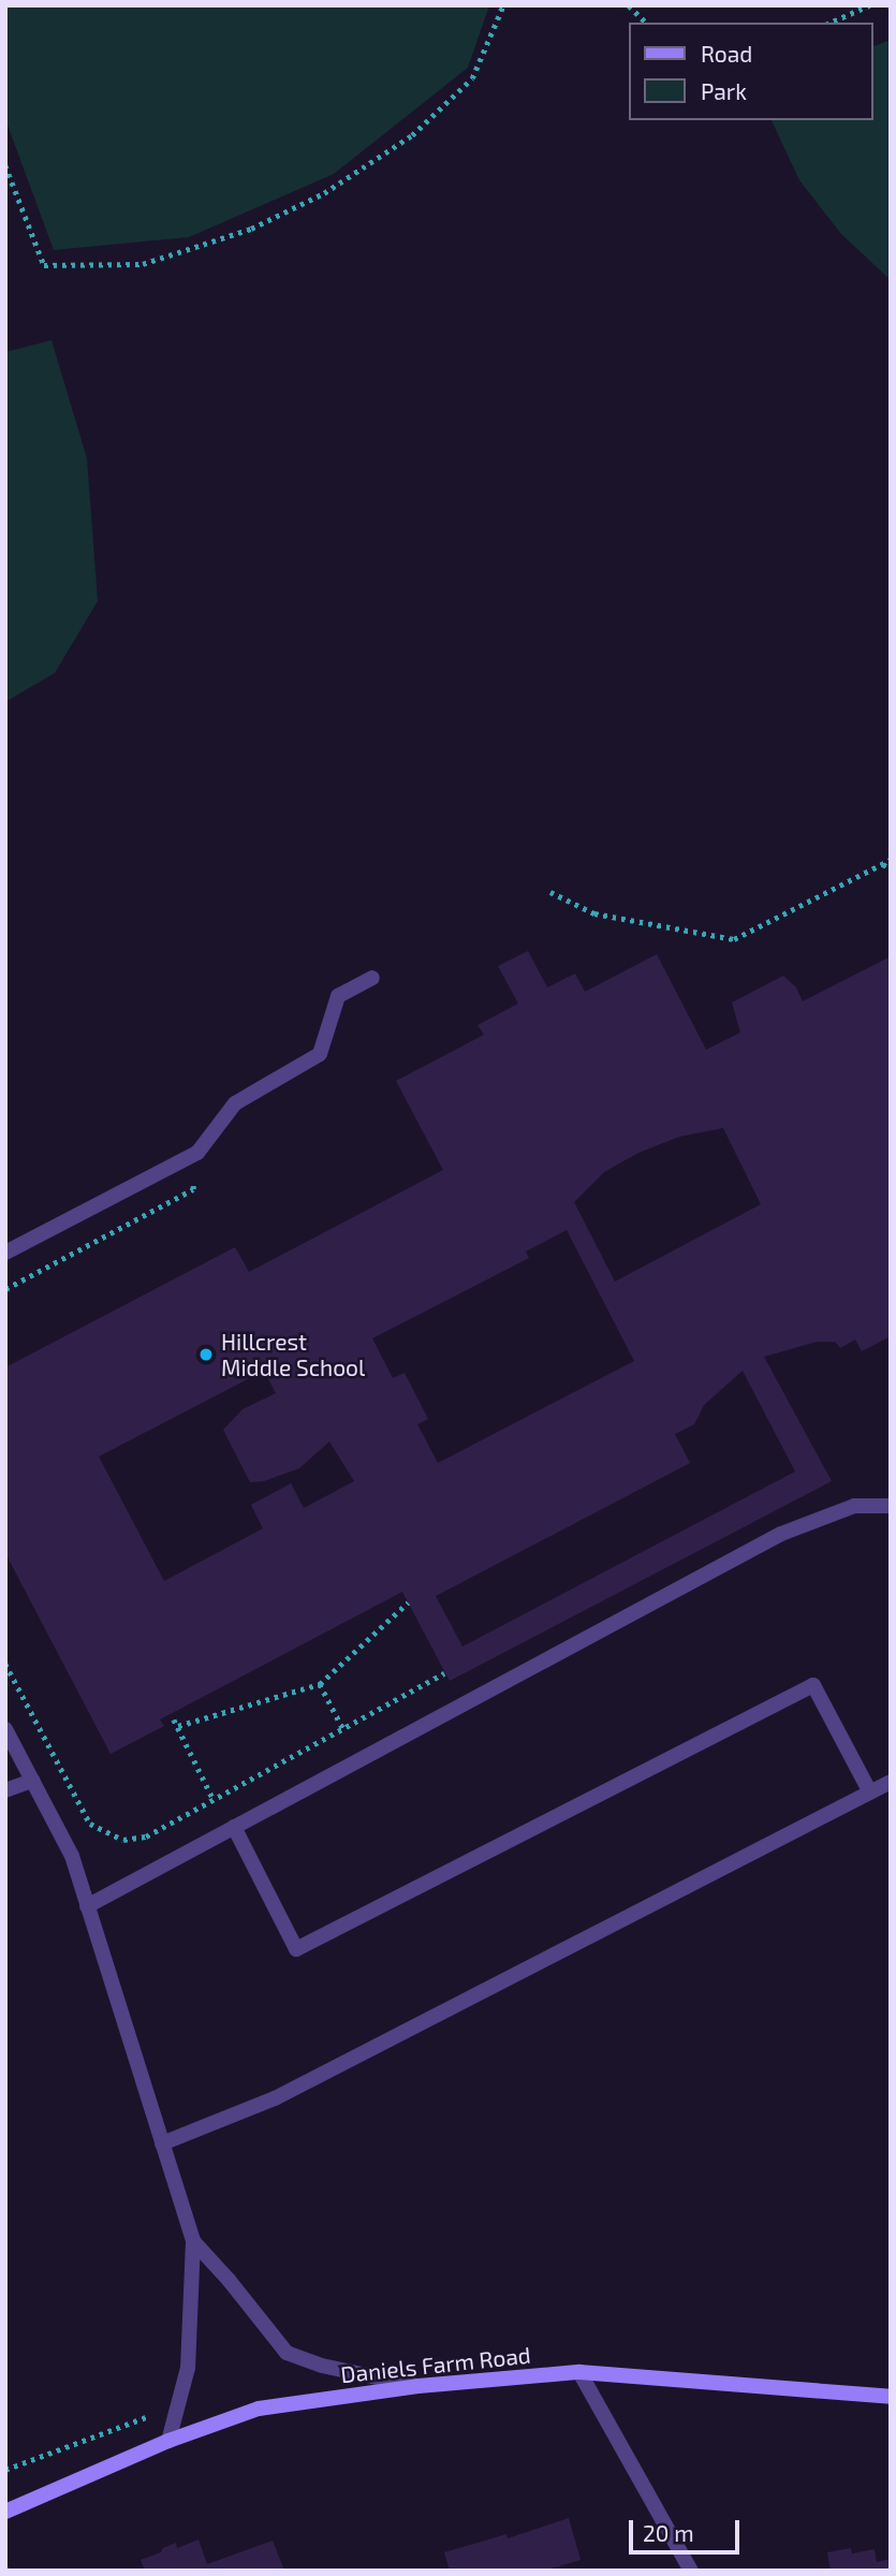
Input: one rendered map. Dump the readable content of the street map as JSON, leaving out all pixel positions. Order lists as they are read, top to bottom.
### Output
{
  "streets": {
    "main road": ["Daniels Farm Road"]
  },
  "places": ["Hillcrest Middle School"],
  "legend": ["Road", "Park"],
  "scale_bar": "20 m"
}
